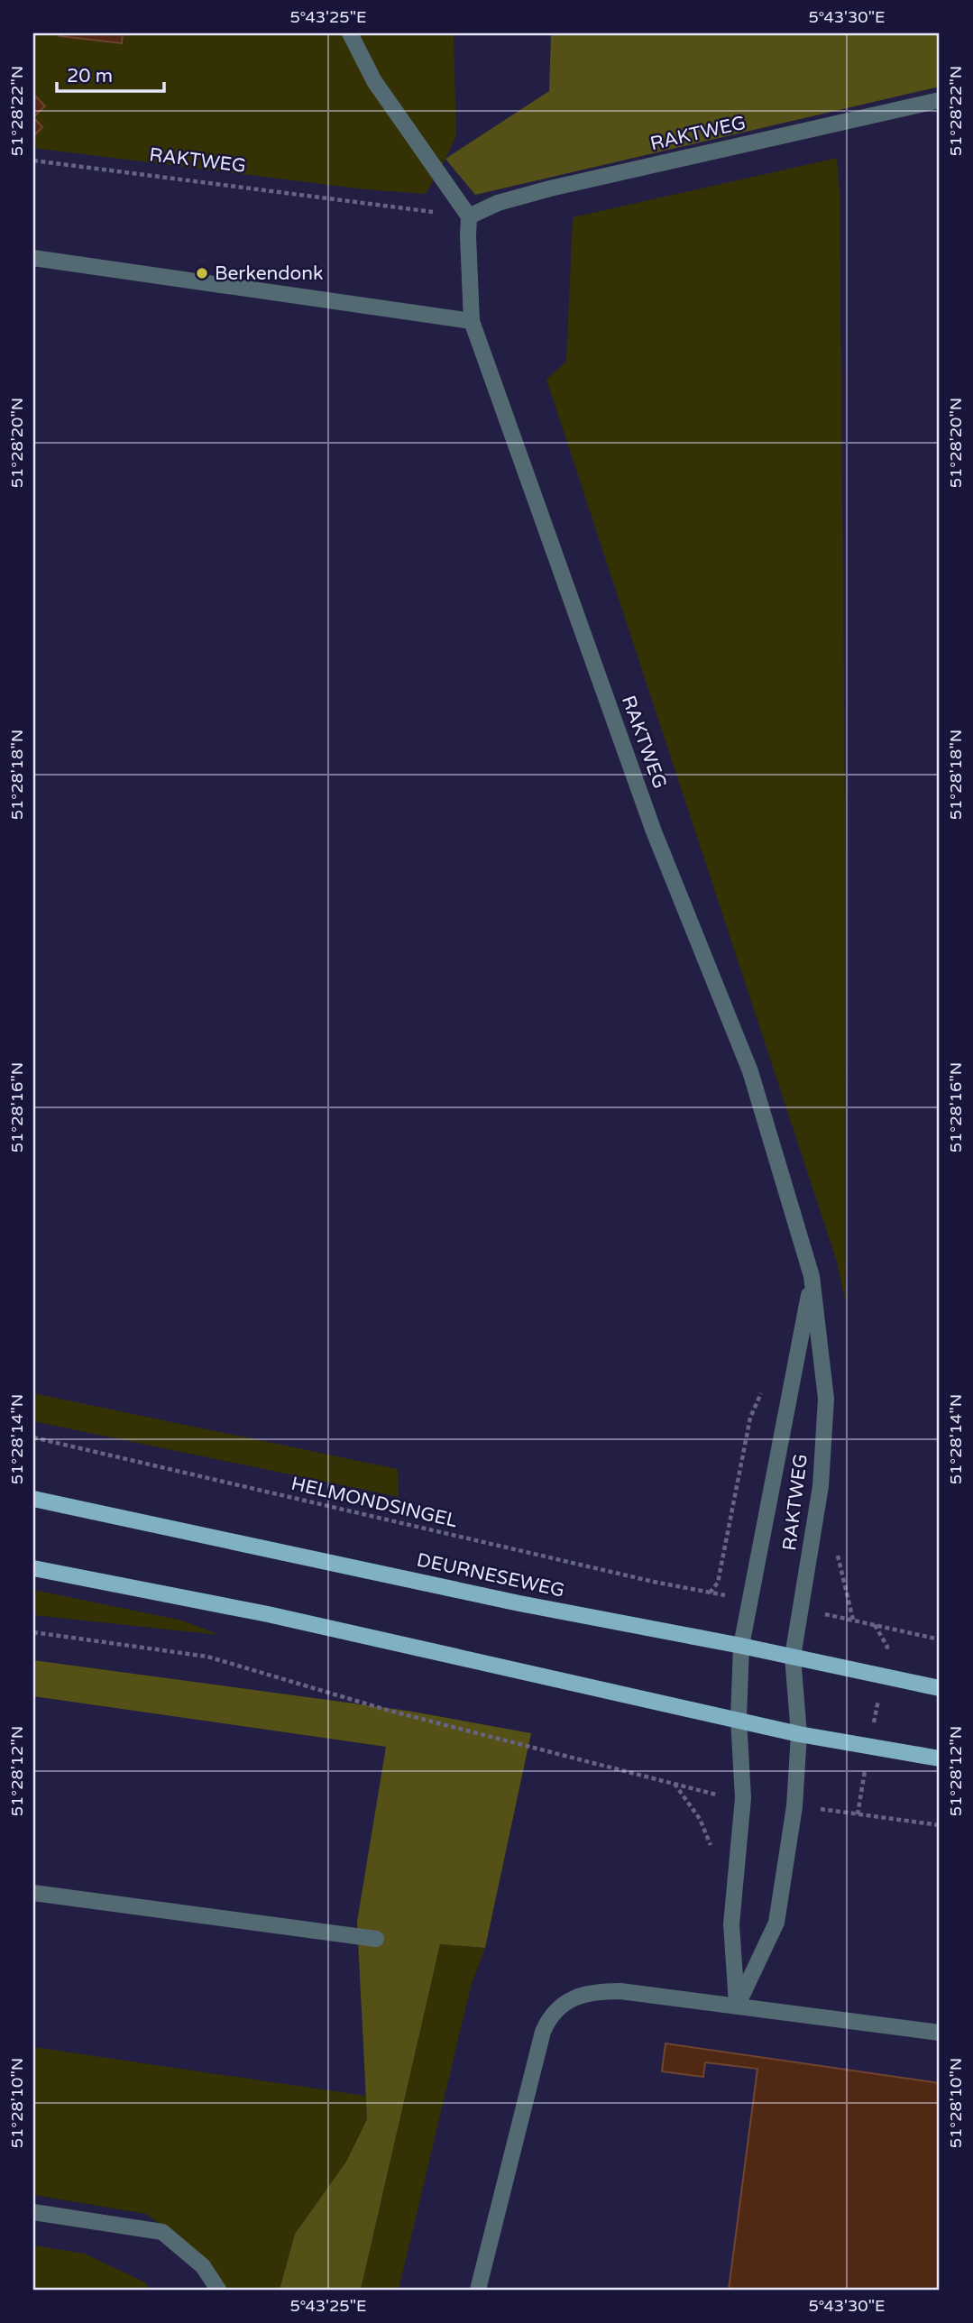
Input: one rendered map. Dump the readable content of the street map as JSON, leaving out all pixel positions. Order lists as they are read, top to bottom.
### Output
{
  "streets": {
    "main road": ["DEURNESEWEG"],
    "street": ["RAKTWEG"],
    "path": ["HELMONDSINGEL"]
  },
  "crossings": [
    ["RAKTWEG", "DEURNESEWEG"]
  ],
  "places": ["Berkendonk"],
  "scale_bar": "20 m",
  "coordinates": [
    "5°43'25\"E",
    "5°43'30\"E",
    "51°28'22\"N",
    "51°28'20\"N",
    "51°28'18\"N",
    "51°28'16\"N",
    "51°28'14\"N",
    "51°28'12\"N",
    "51°28'10\"N"
  ]
}
